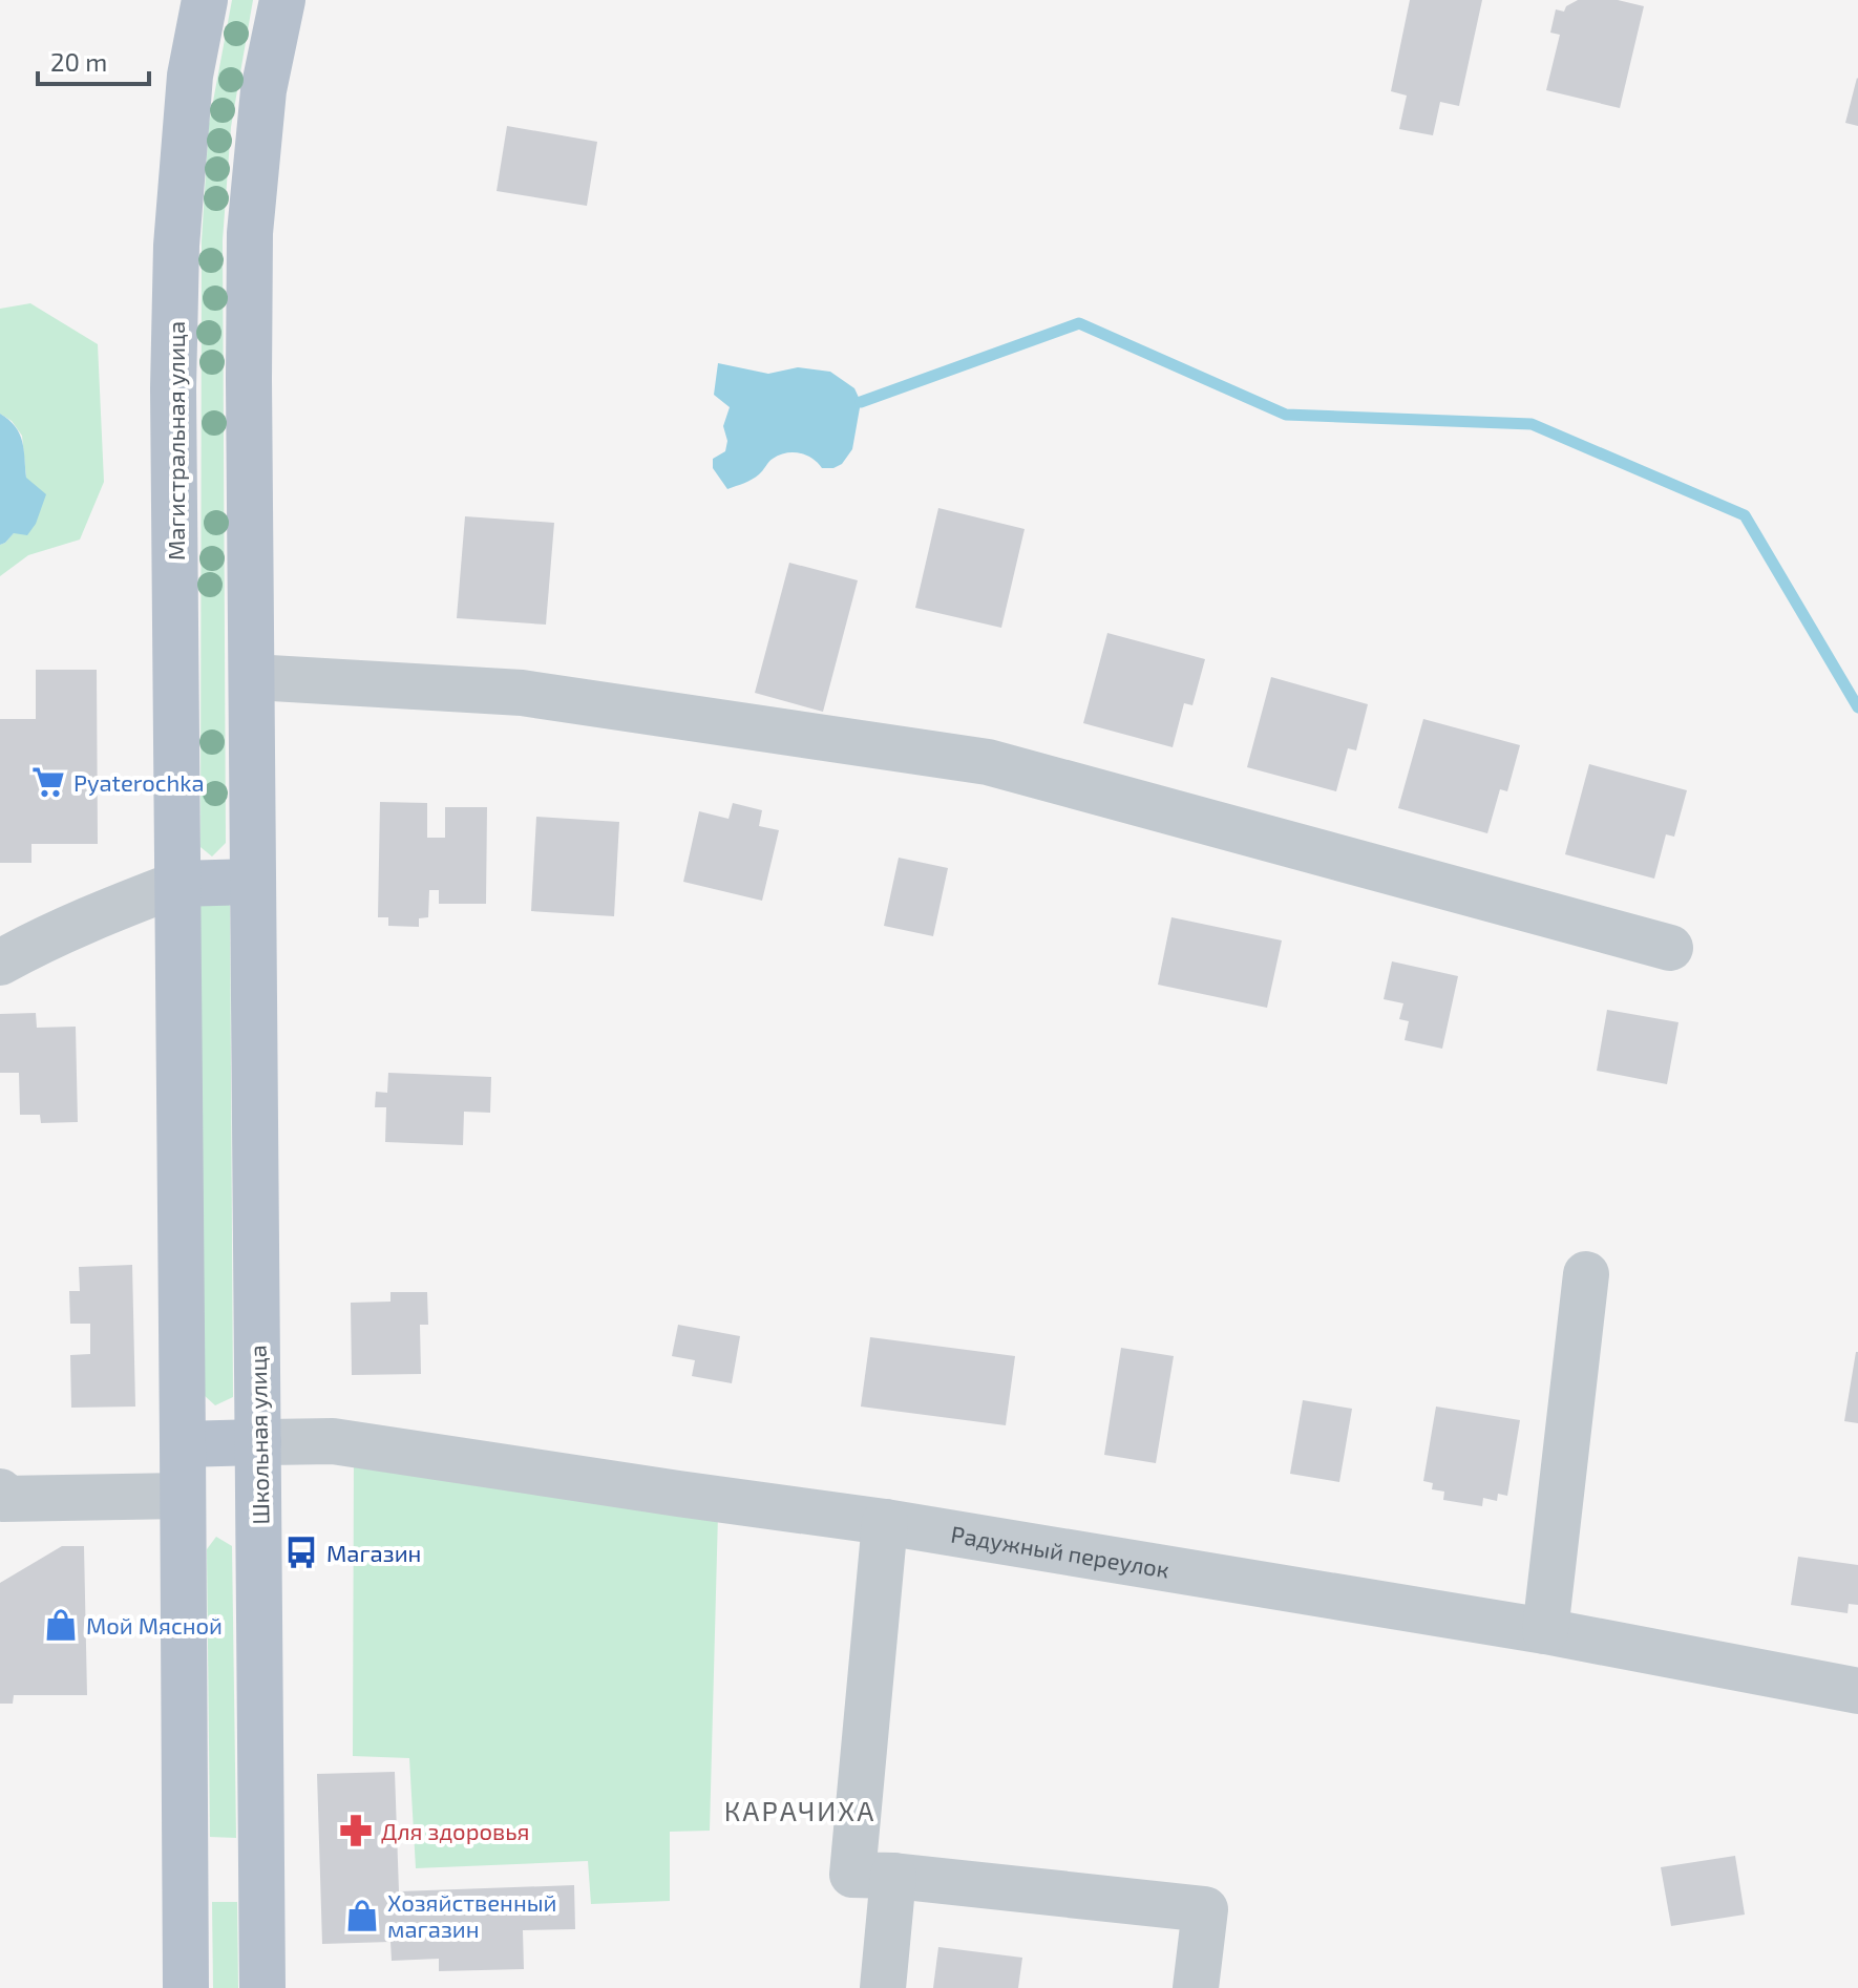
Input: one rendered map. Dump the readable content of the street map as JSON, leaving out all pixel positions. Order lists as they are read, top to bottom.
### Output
{
  "streets": {
    "main road": ["Магистральная улица", "Школьная улица"],
    "street": ["Радужный переулок"]
  },
  "crossings": [
    ["Школьная улица", "Радужный переулок"]
  ],
  "districts": ["КАРАЧИХА"],
  "places": {
    "supermarket": ["Pyaterochka"],
    "bus stop": ["Магазин"],
    "shop": ["Мой Мясной", "Хозяйственный магазин"],
    "pharmacy": ["Для здоровья"]
  },
  "scale_bar": "20 m"
}
